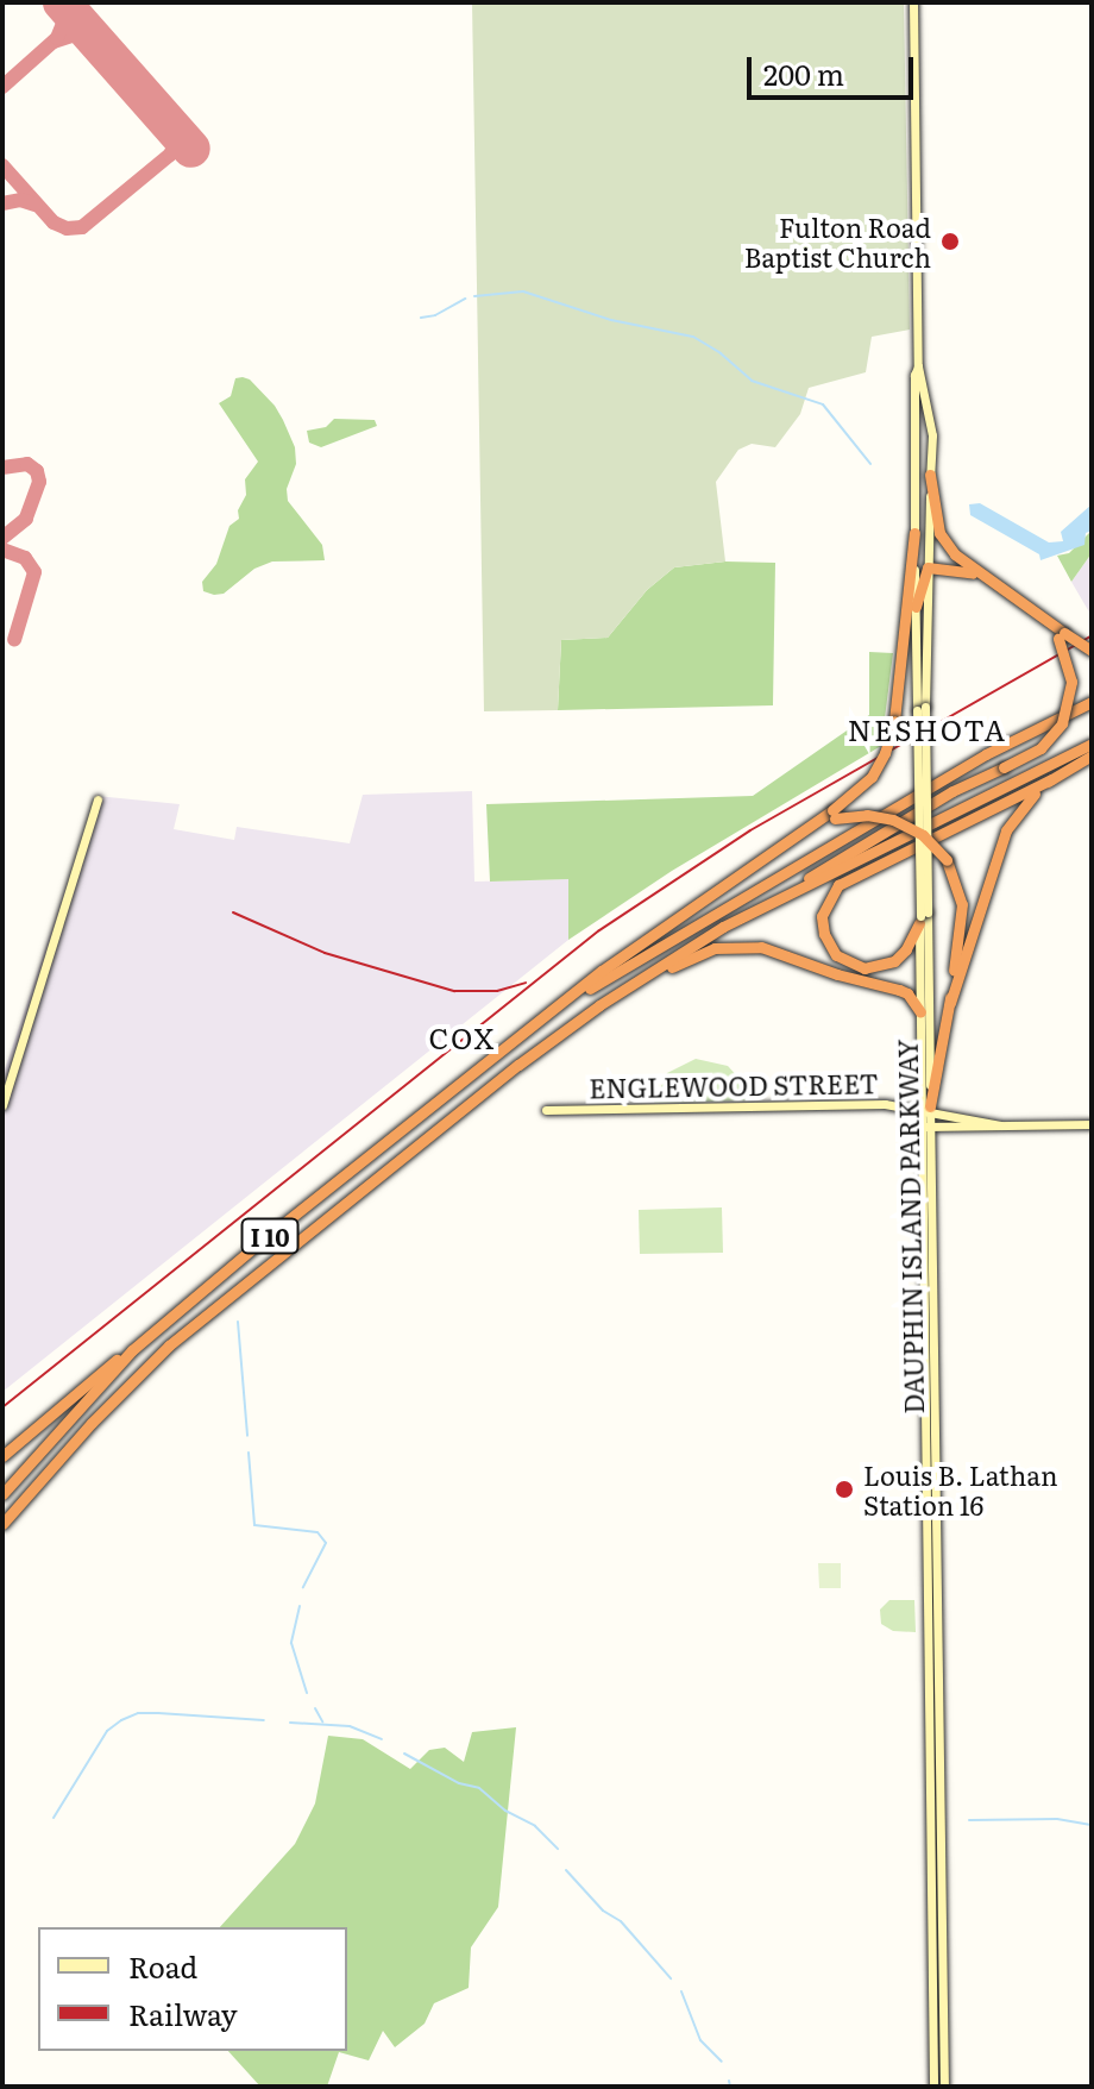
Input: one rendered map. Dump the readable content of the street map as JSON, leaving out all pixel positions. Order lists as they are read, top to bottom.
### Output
{
  "streets": {
    "highway": ["I 10"],
    "main road": ["ENGLEWOOD STREET", "DAUPHIN ISLAND PARKWAY"]
  },
  "crossings": [
    ["ENGLEWOOD STREET", "DAUPHIN ISLAND PARKWAY"]
  ],
  "districts": ["NESHOTA", "COX"],
  "places": ["Fulton Road Baptist Church", "Louis B. Lathan Station 16"],
  "legend": ["Road", "Railway"],
  "scale_bar": "200 m"
}
